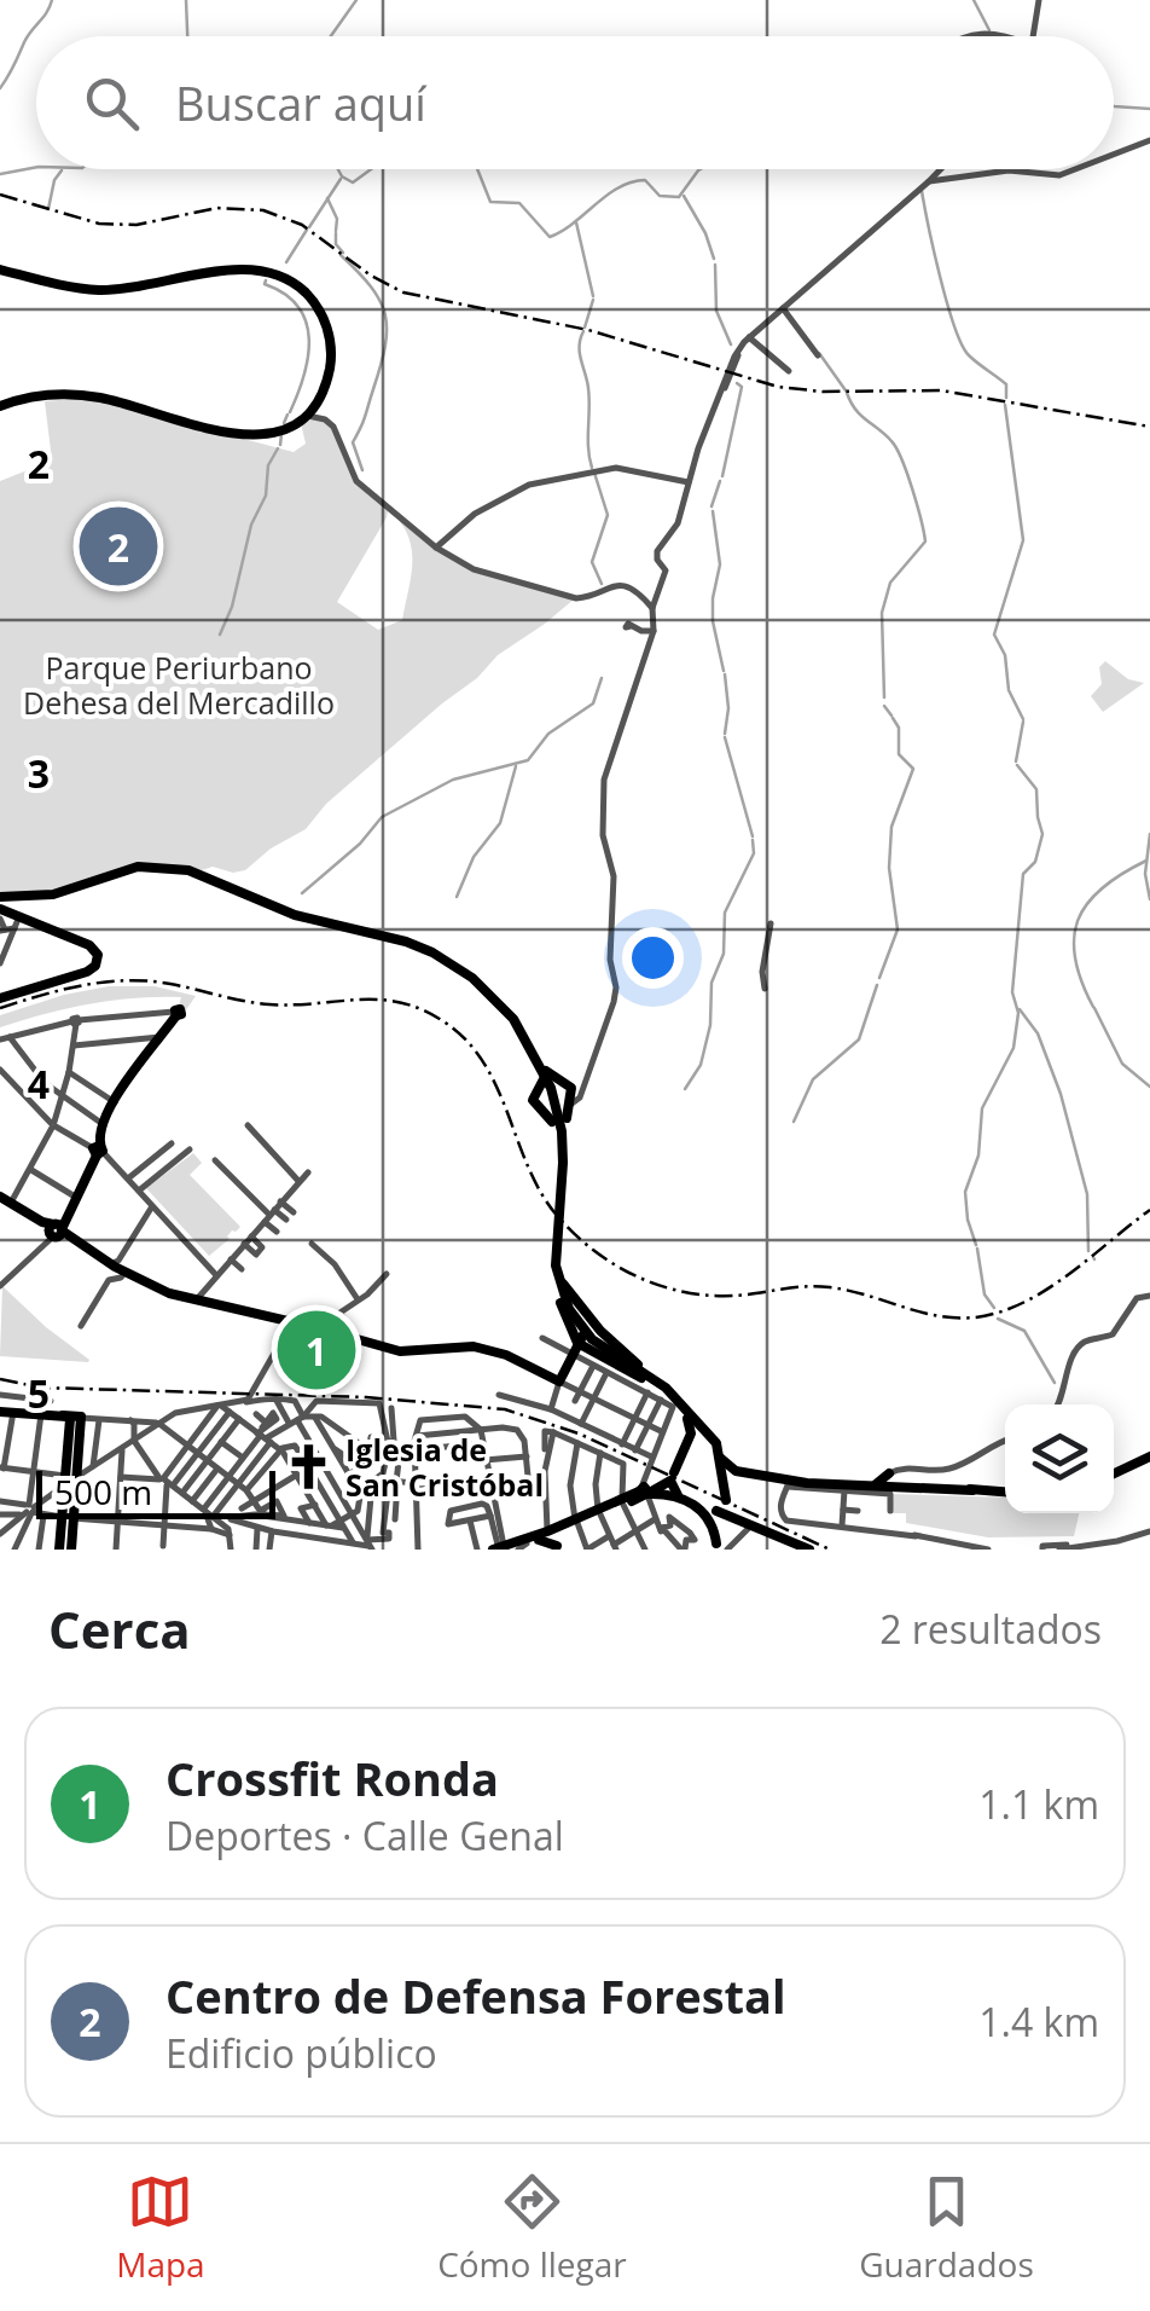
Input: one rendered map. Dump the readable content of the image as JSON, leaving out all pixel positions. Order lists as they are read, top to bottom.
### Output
{
  "parks": ["Parque Periurbano Dehesa del Mercadillo"],
  "places": {
    "church": ["Iglesia de San Cristóbal"]
  },
  "scale_bar": "500 m",
  "page": {
    "search": "Buscar aquí",
    "pins": ["2", "1"],
    "scale": "500 m",
    "heading": ["Cerca", "2 resultados"],
    "list": [
      {
        "mark": "1",
        "name": "Crossfit Ronda",
        "note": "Deportes · Calle Genal",
        "value": "1.1 km"
      },
      {
        "mark": "2",
        "name": "Centro de Defensa Forestal",
        "note": "Edificio público",
        "value": "1.4 km"
      }
    ],
    "nav": ["Mapa", "Cómo llegar", "Guardados"]
  },
  "grid": {
    "rows": [
      "2",
      "3",
      "4",
      "5"
    ]
  }
}
